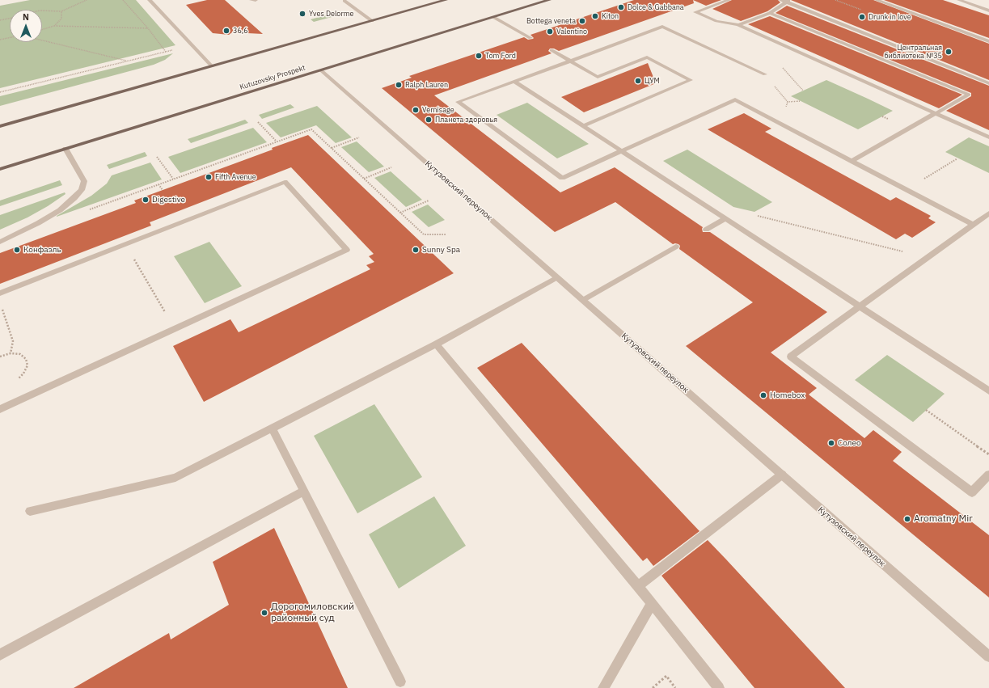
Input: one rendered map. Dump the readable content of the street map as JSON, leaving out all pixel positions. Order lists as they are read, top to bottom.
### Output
{
  "streets": {
    "main road": ["Kutuzovsky Prospekt"],
    "street": ["Кутузовский переулок"]
  },
  "crossings": [
    ["Kutuzovsky Prospekt", "Кутузовский переулок"]
  ],
  "places": [
    "Dolce & Gabbana",
    "Yves Delorme",
    "Kiton",
    "Drunk in love",
    "Bottega veneta",
    "36,6",
    "Valentino",
    "Центральная библиотека №35",
    "Tom Ford",
    "ЦУМ",
    "Ralph Lauren",
    "Vernisage",
    "Планета здоровья",
    "Fifth Avenue",
    "Digestive",
    "Конфаэль",
    "Sunny Spa",
    "Homebox",
    "Солео",
    "Aromatny Mir",
    "Дорогомиловский районный суд"
  ],
  "north": "top"
}
